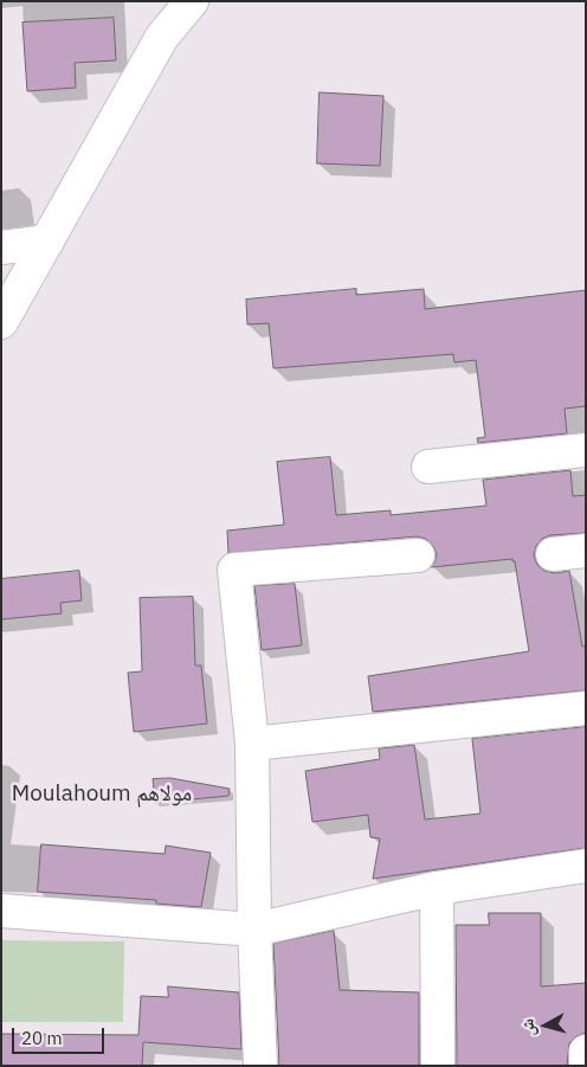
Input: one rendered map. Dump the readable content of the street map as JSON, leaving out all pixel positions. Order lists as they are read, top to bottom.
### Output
{
  "districts": ["Moulahoum مولاهم"],
  "scale_bar": "20 m",
  "north": "left"
}
